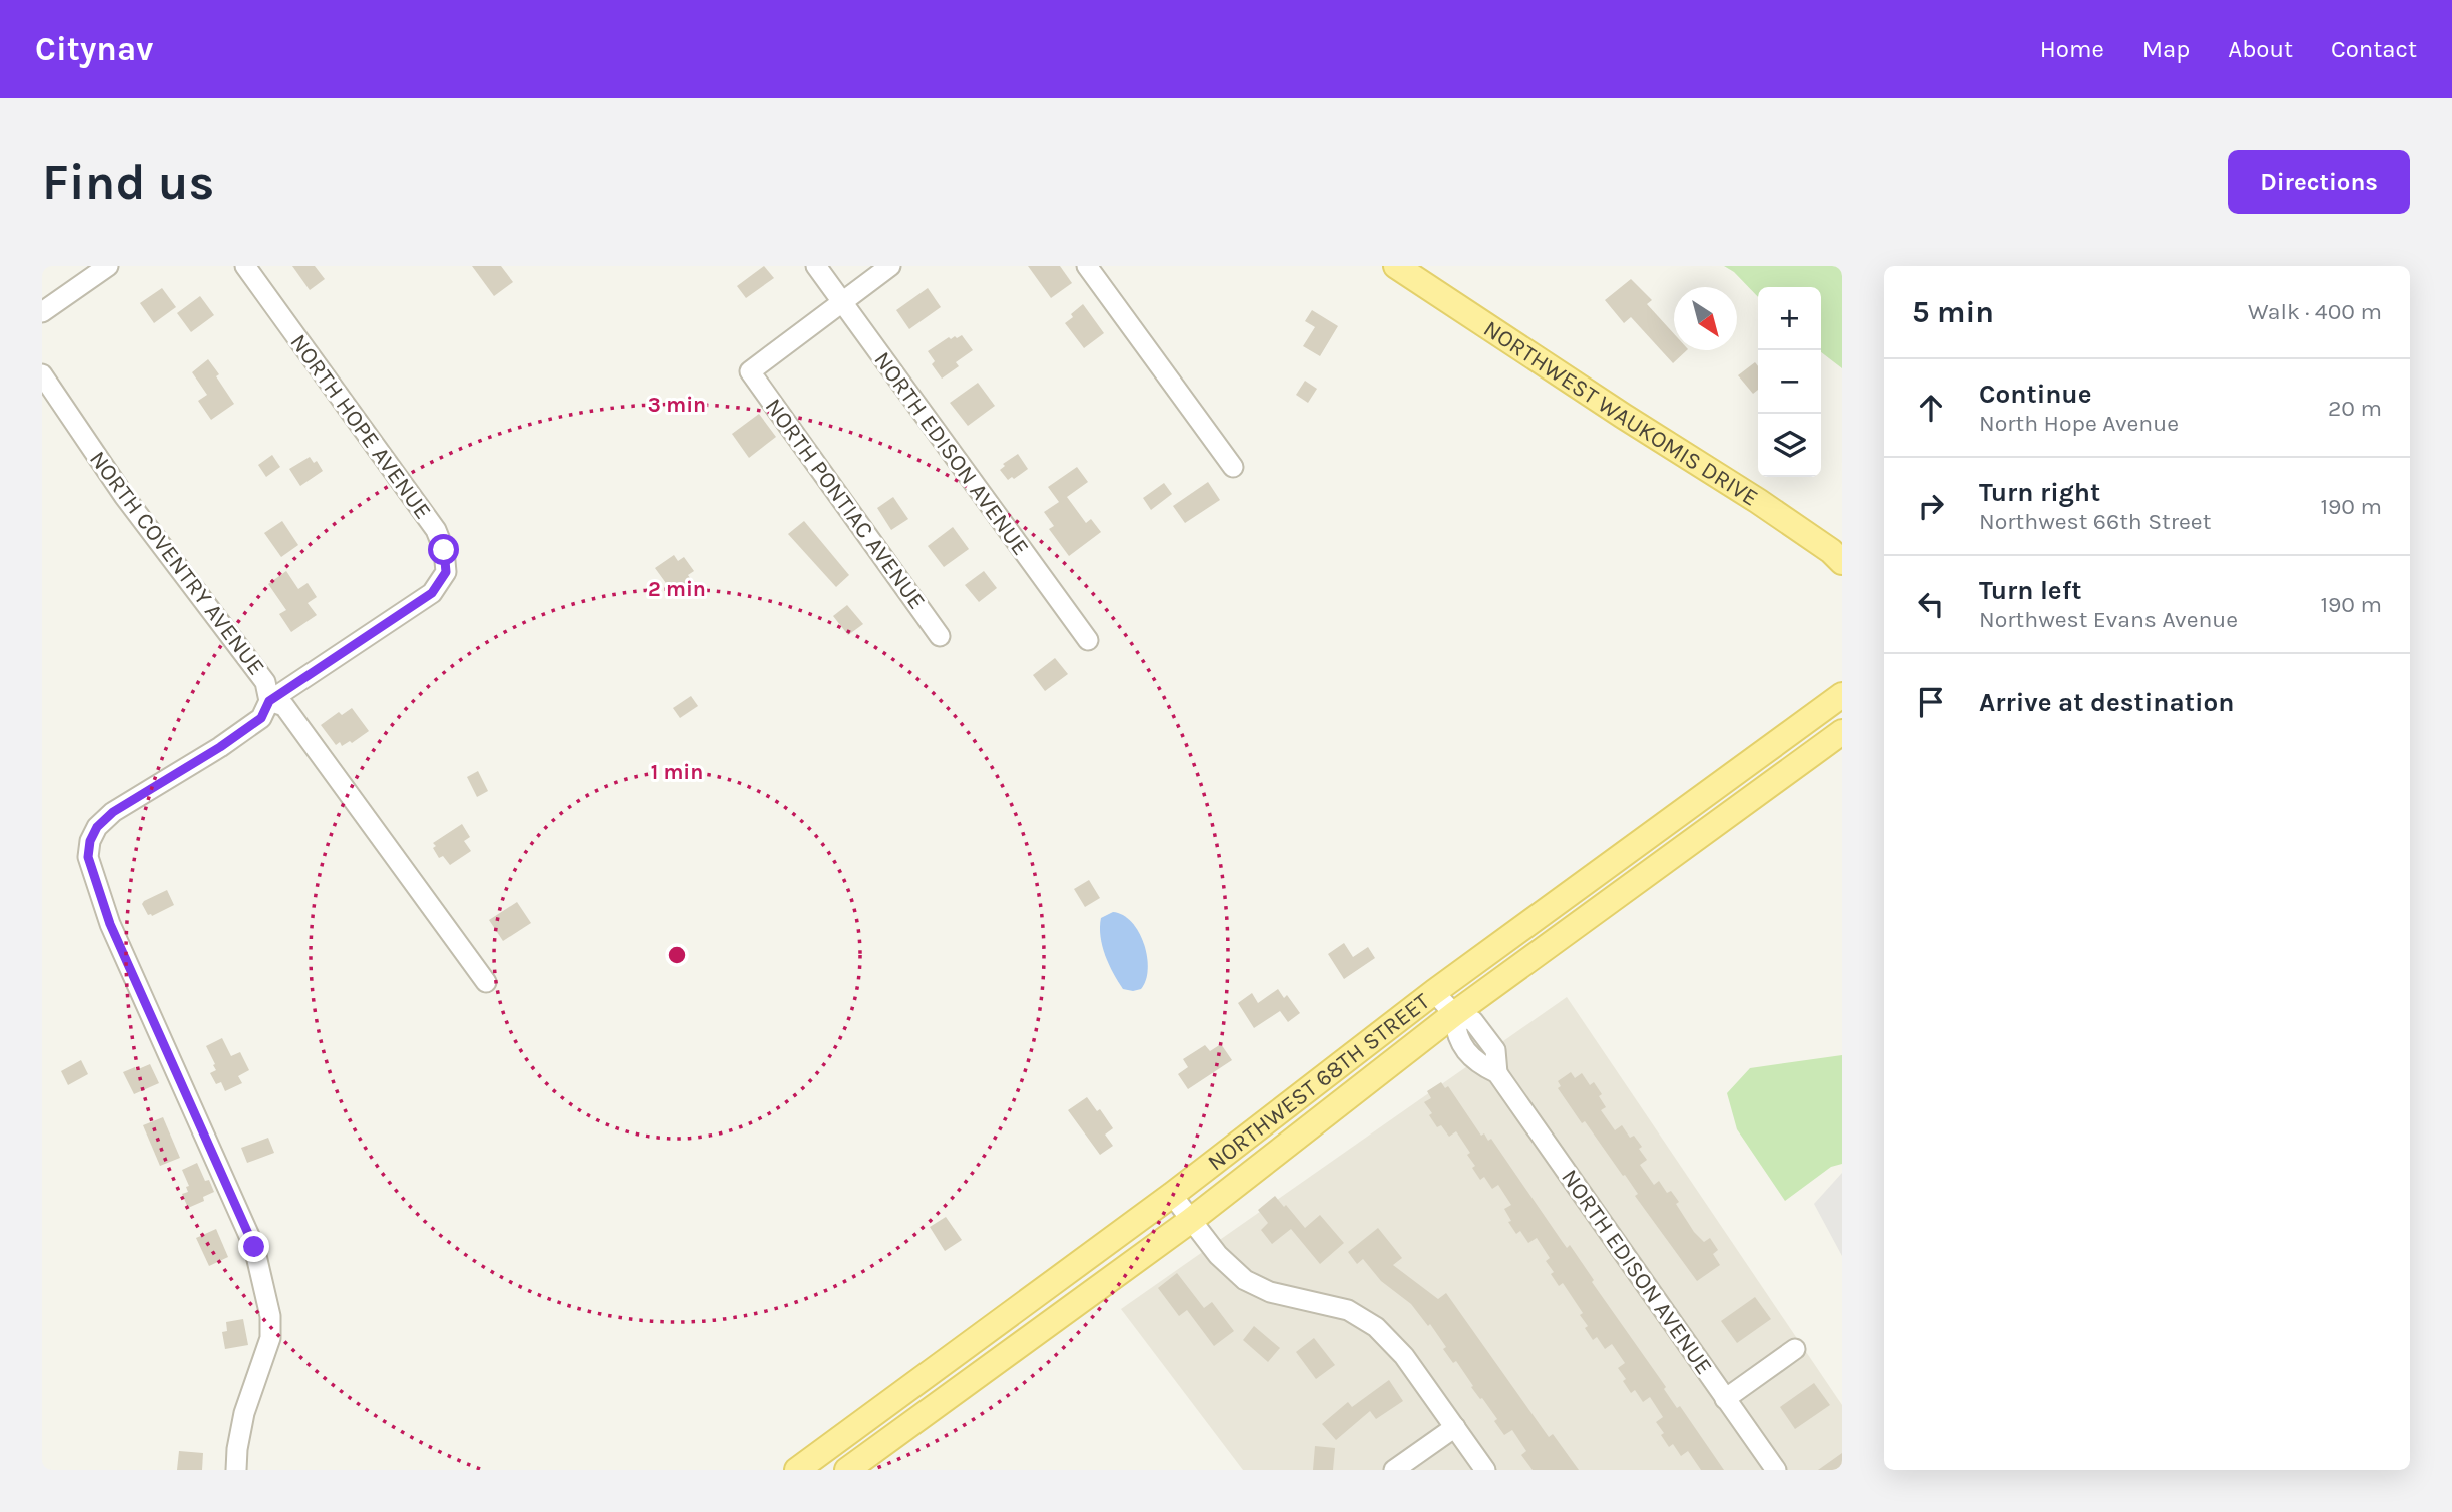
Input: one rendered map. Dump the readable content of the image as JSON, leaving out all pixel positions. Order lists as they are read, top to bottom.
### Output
{
  "streets": {
    "main road": ["NORTHWEST WAUKOMIS DRIVE", "NORTHWEST 68TH STREET"],
    "street": [
      "NORTH HOPE AVENUE",
      "NORTH EDISON AVENUE",
      "NORTH PONTIAC AVENUE",
      "NORTH COVENTRY AVENUE"
    ]
  },
  "crossings": [
    ["NORTH HOPE AVENUE", "NORTH COVENTRY AVENUE"],
    ["NORTH EDISON AVENUE", "NORTH PONTIAC AVENUE"],
    ["NORTH EDISON AVENUE", "NORTHWEST 68TH STREET"]
  ],
  "north": "bottom right",
  "page": {
    "header": "Citynav",
    "nav": [
      "Home",
      "Map",
      "About",
      "Contact"
    ],
    "buttons": "Directions",
    "title": "Find us",
    "heading": ["5 min", "Walk · 400 m"],
    "map_buttons": ["+", "−"],
    "list": [
      ["Continue", "North Hope Avenue", "20 m"],
      ["Turn right", "Northwest 66th Street", "190 m"],
      ["Turn left", "Northwest Evans Avenue", "190 m"],
      "Arrive at destination"
    ]
  },
  "rings": ["3 min", "2 min", "1 min"]
}
